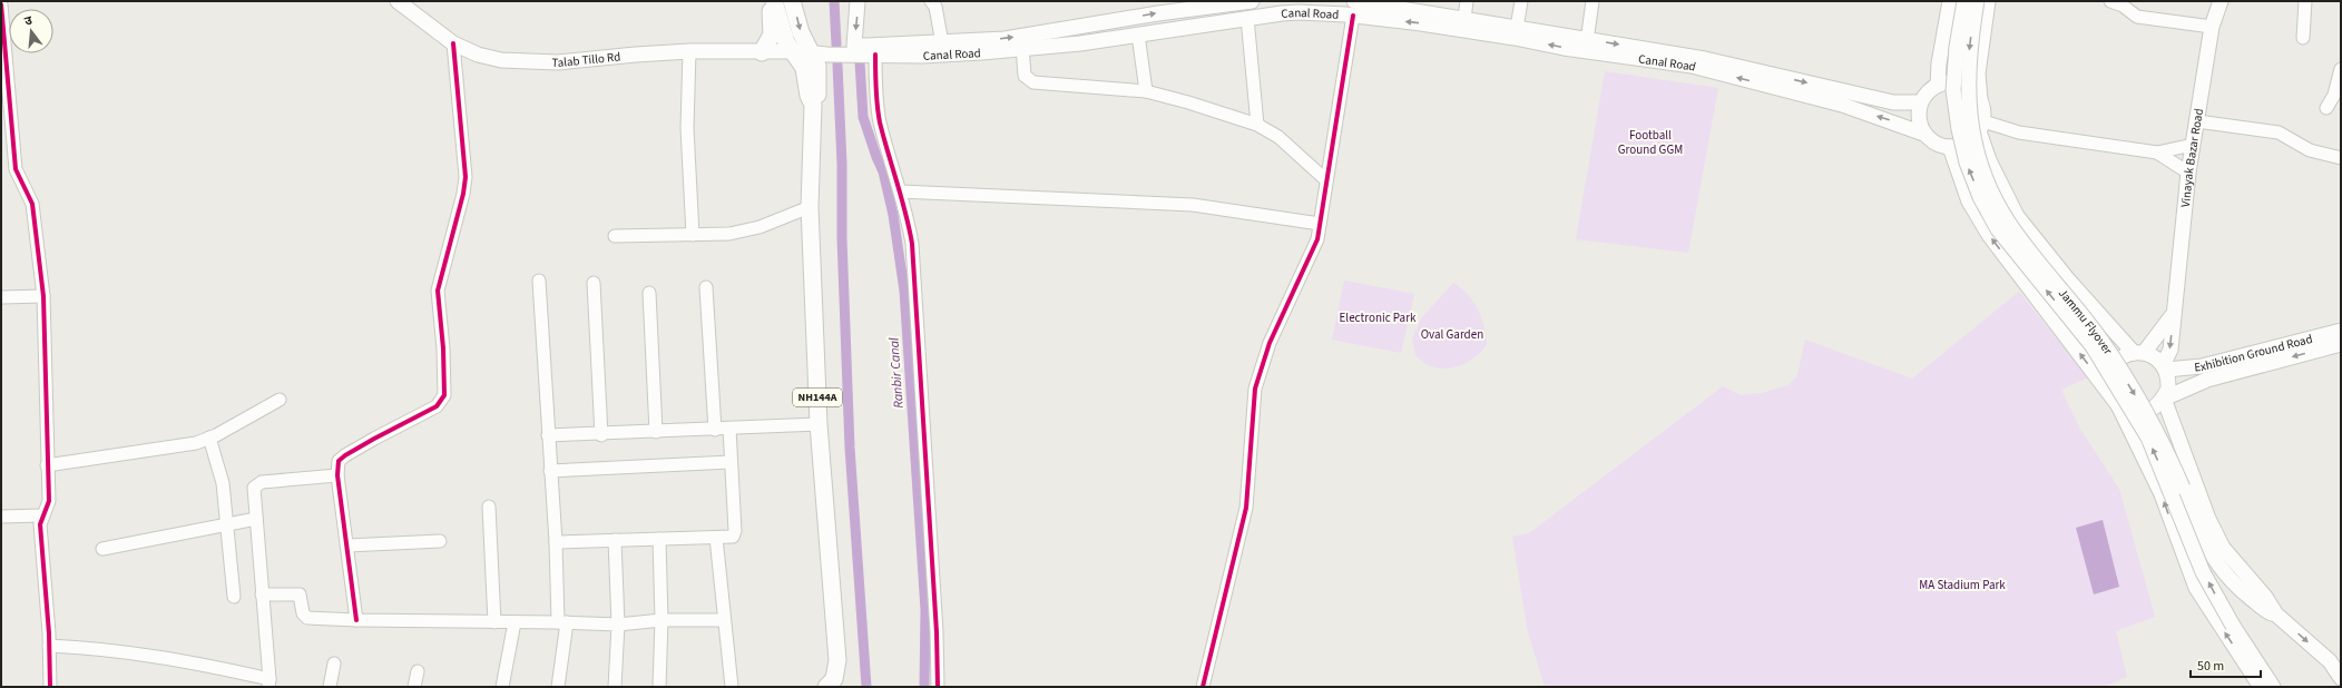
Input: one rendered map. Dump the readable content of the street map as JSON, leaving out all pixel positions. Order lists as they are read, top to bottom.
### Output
{
  "streets": {
    "highway": ["NH144A"],
    "main road": [
      "Canal Road",
      "Talab Tillo Rd",
      "Vinayak Bazar Road",
      "Jammu Flyover",
      "Exhibition Ground Road"
    ]
  },
  "crossings": [
    ["Canal Road", "Talab Tillo Rd"],
    ["Canal Road", "NH144A"],
    ["Talab Tillo Rd", "NH144A"],
    ["Vinayak Bazar Road", "Exhibition Ground Road"]
  ],
  "water": ["Ranbir Canal"],
  "parks": [
    "Football Ground GGM",
    "Electronic Park",
    "Oval Garden",
    "MA Stadium Park"
  ],
  "scale_bar": "50 m",
  "north": "top"
}
